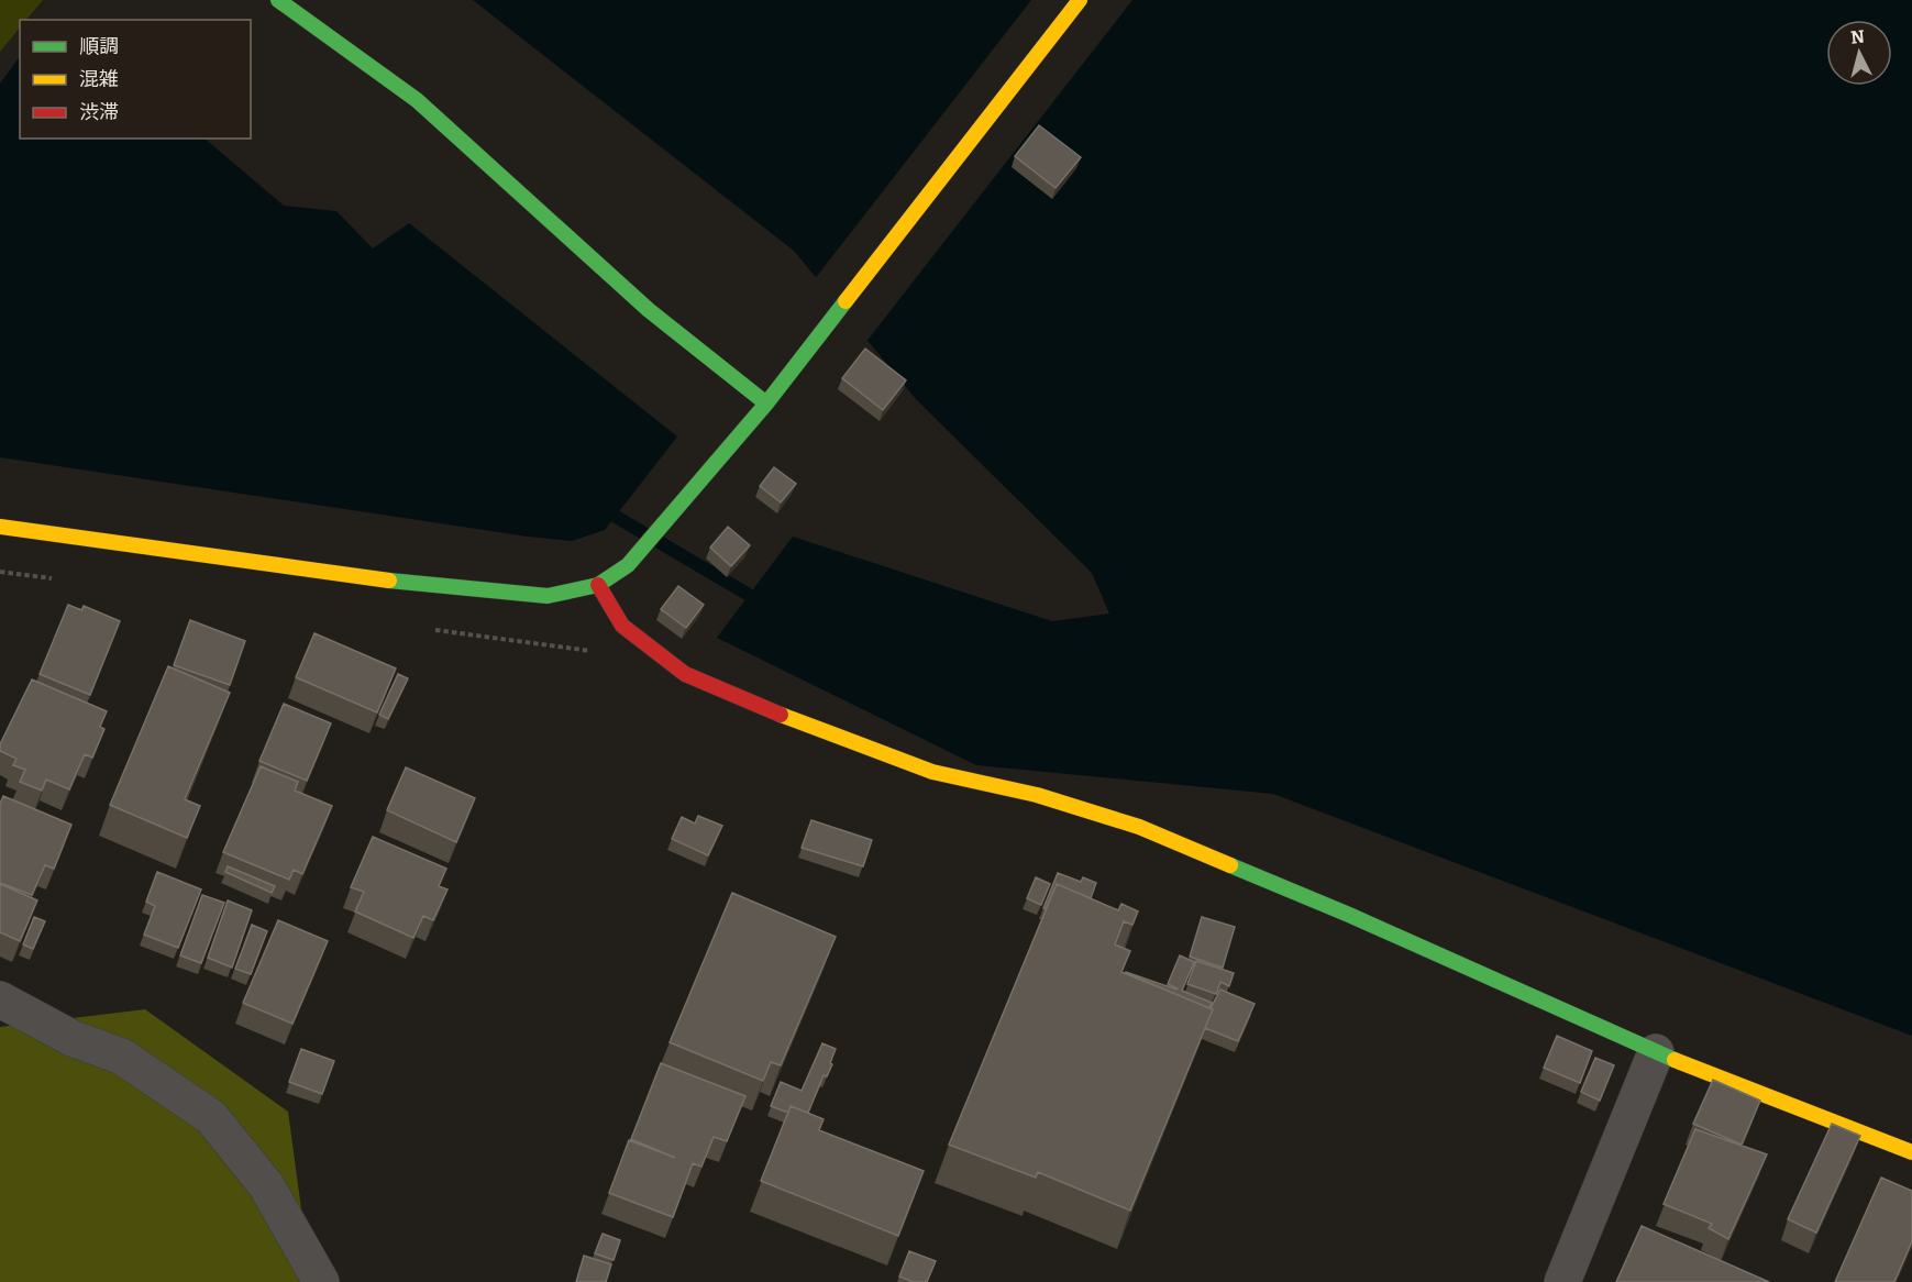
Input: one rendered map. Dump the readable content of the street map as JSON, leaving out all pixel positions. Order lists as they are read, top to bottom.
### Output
{
  "legend": ["順調", "混雑", "渋滞"],
  "north": "top"
}
